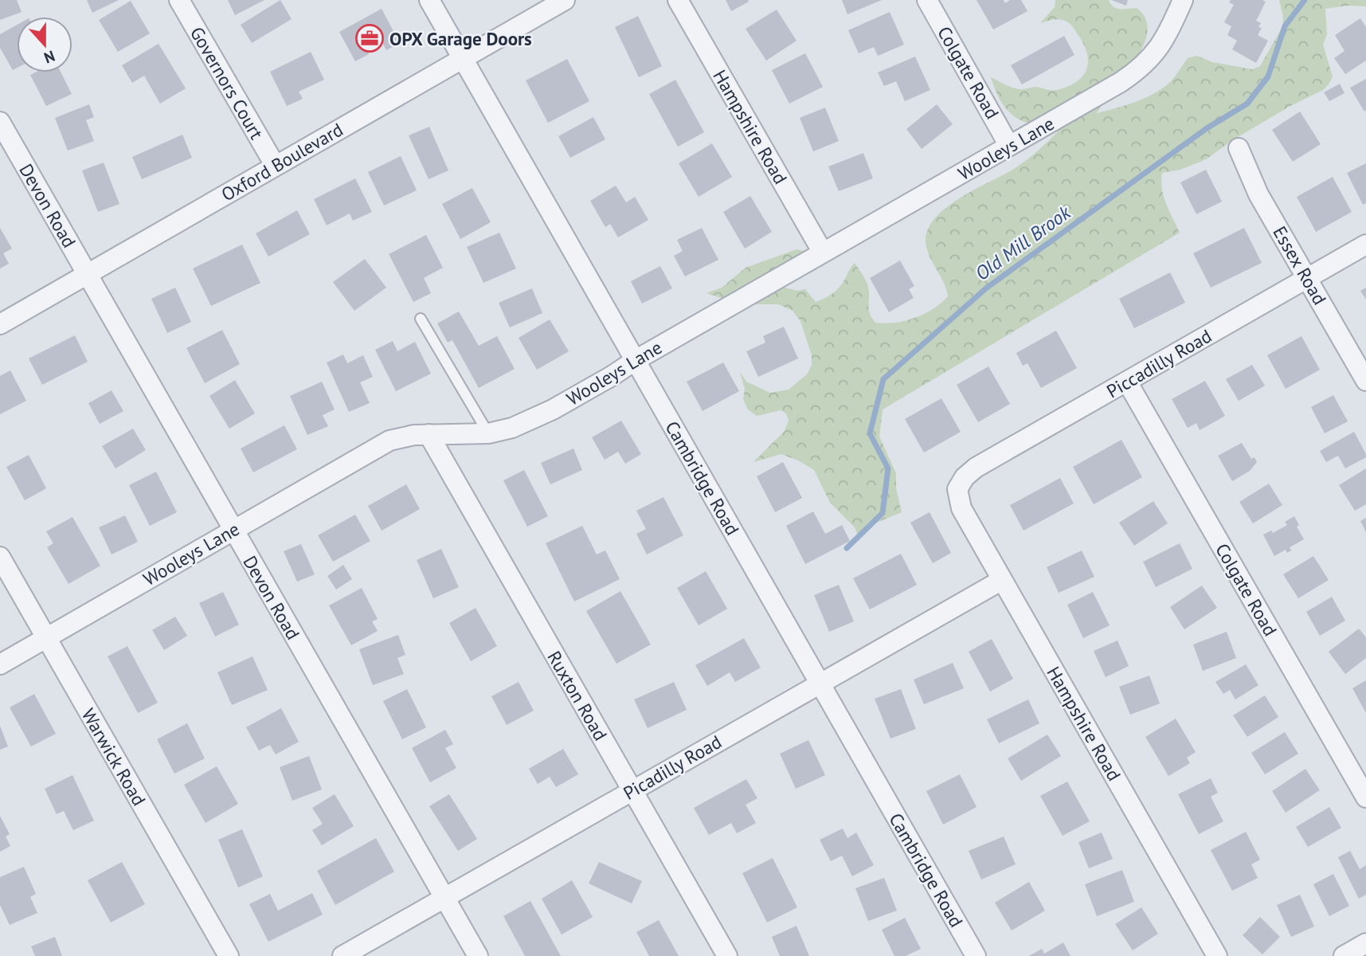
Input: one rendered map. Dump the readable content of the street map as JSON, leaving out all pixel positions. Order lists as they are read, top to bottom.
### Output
{
  "streets": {
    "street": [
      "Colgate Road",
      "Governors Court",
      "Hampshire Road",
      "Wooleys Lane",
      "Oxford Boulevard",
      "Devon Road",
      "Essex Road",
      "Piccadilly Road",
      "Cambridge Road",
      "Ruxton Road",
      "Warwick Road",
      "Picadilly Road"
    ]
  },
  "crossings": [
    ["Colgate Road", "Wooleys Lane"],
    ["Colgate Road", "Piccadilly Road"],
    ["Governors Court", "Oxford Boulevard"],
    ["Hampshire Road", "Wooleys Lane"],
    ["Hampshire Road", "Piccadilly Road"],
    ["Hampshire Road", "Picadilly Road"],
    ["Wooleys Lane", "Devon Road"],
    ["Wooleys Lane", "Cambridge Road"],
    ["Wooleys Lane", "Ruxton Road"],
    ["Wooleys Lane", "Warwick Road"],
    ["Oxford Boulevard", "Devon Road"],
    ["Oxford Boulevard", "Cambridge Road"],
    ["Devon Road", "Picadilly Road"],
    ["Essex Road", "Piccadilly Road"],
    ["Cambridge Road", "Picadilly Road"],
    ["Ruxton Road", "Picadilly Road"]
  ],
  "water": ["Old Mill Brook"],
  "places": {
    "office": ["OPX Garage Doors"]
  },
  "north": "bottom"
}
